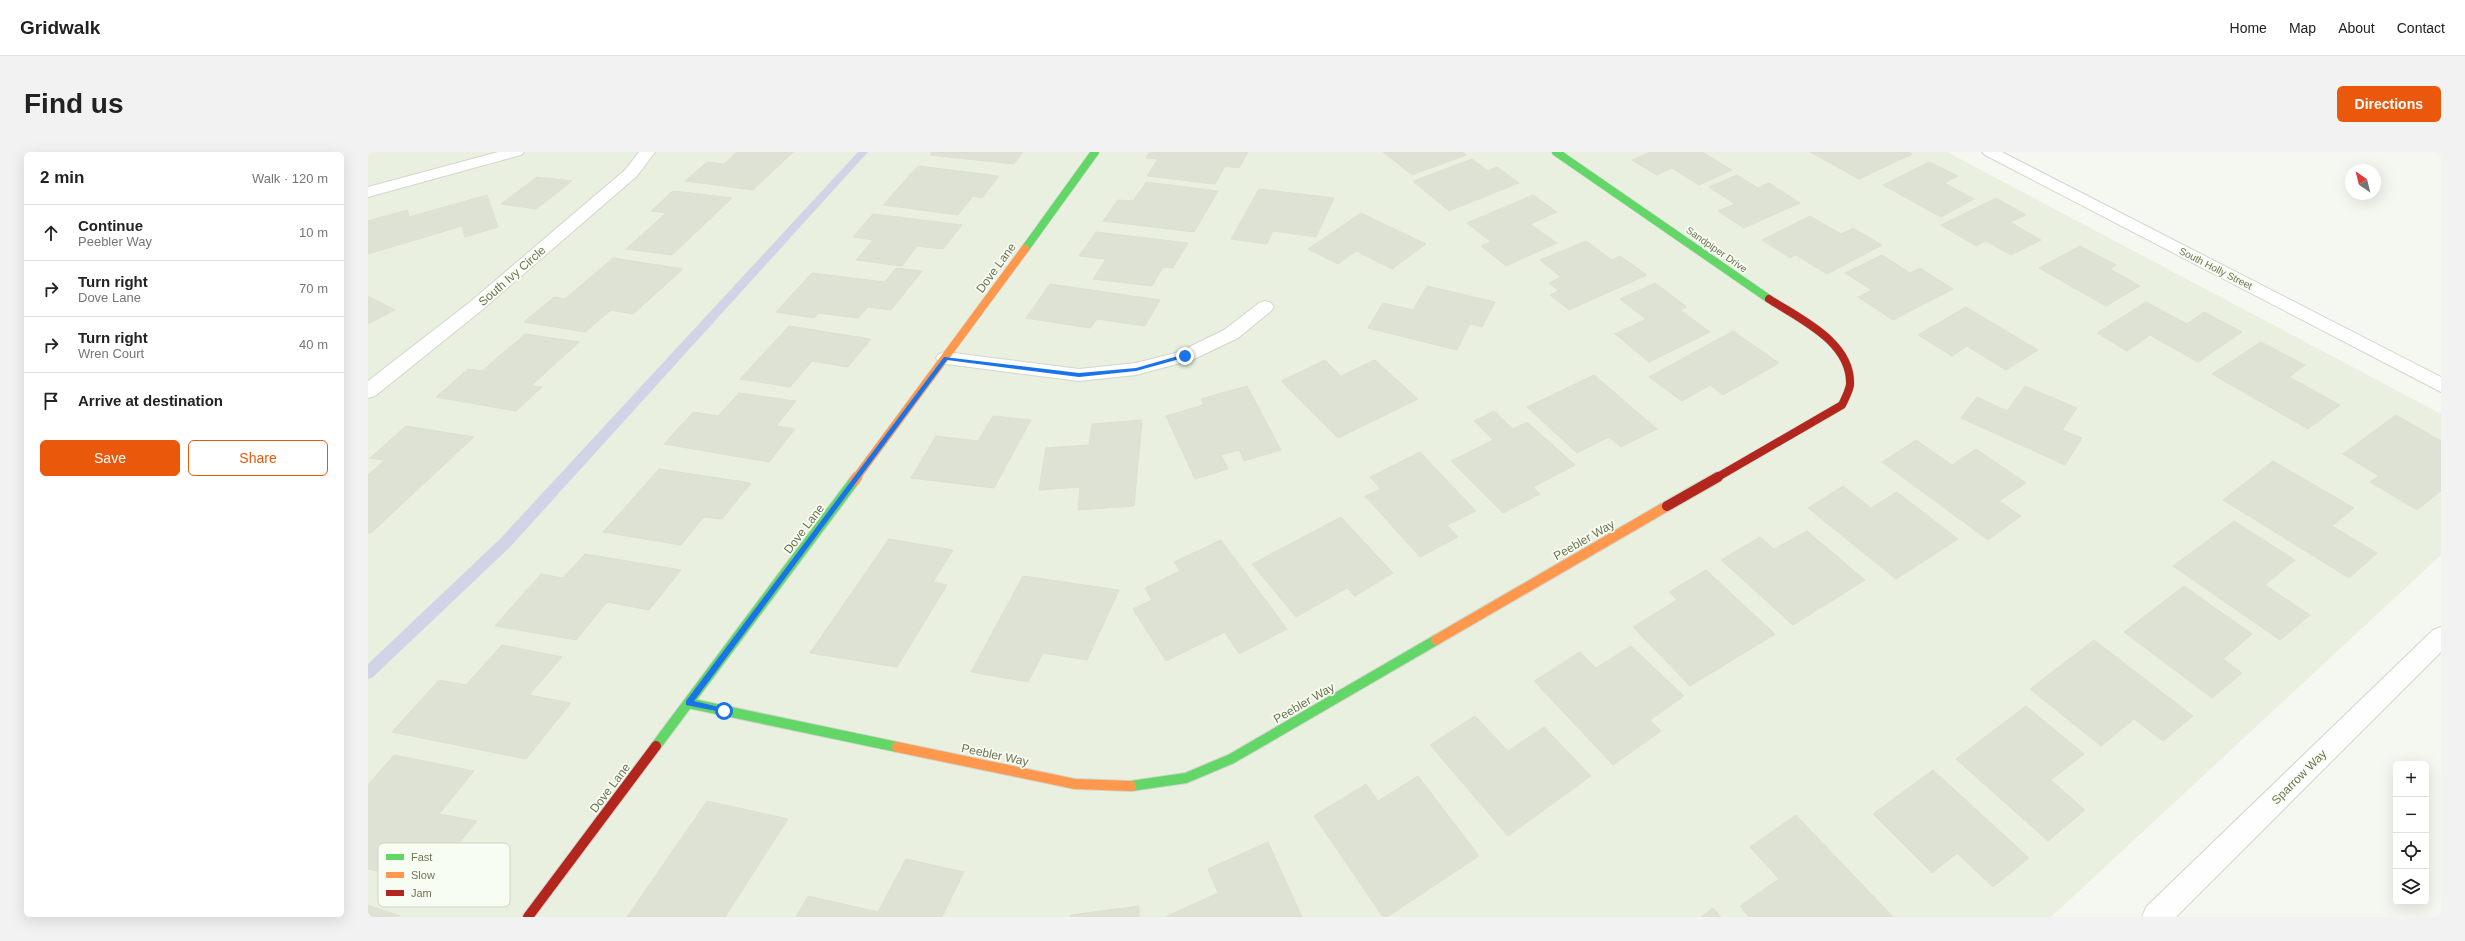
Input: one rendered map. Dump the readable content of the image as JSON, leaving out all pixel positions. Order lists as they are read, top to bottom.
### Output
{
  "streets": {
    "street": [
      "Sandpiper Drive",
      "Dove Lane",
      "South Holly Street",
      "South Ivy Circle",
      "Peebler Way",
      "Sparrow Way"
    ]
  },
  "crossings": [
    ["Sandpiper Drive", "Peebler Way"],
    ["Dove Lane", "Peebler Way"]
  ],
  "legend": ["Fast", "Slow", "Jam"],
  "north": "top left",
  "page": {
    "header": "Gridwalk",
    "nav": [
      "Home",
      "Map",
      "About",
      "Contact"
    ],
    "buttons": [
      "Directions",
      ["Save", "Share"]
    ],
    "title": "Find us",
    "heading": ["2 min", "Walk · 120 m"],
    "list": [
      ["Continue", "Peebler Way", "10 m"],
      ["Turn right", "Dove Lane", "70 m"],
      ["Turn right", "Wren Court", "40 m"],
      "Arrive at destination"
    ],
    "map_buttons": ["+", "−"]
  }
}
